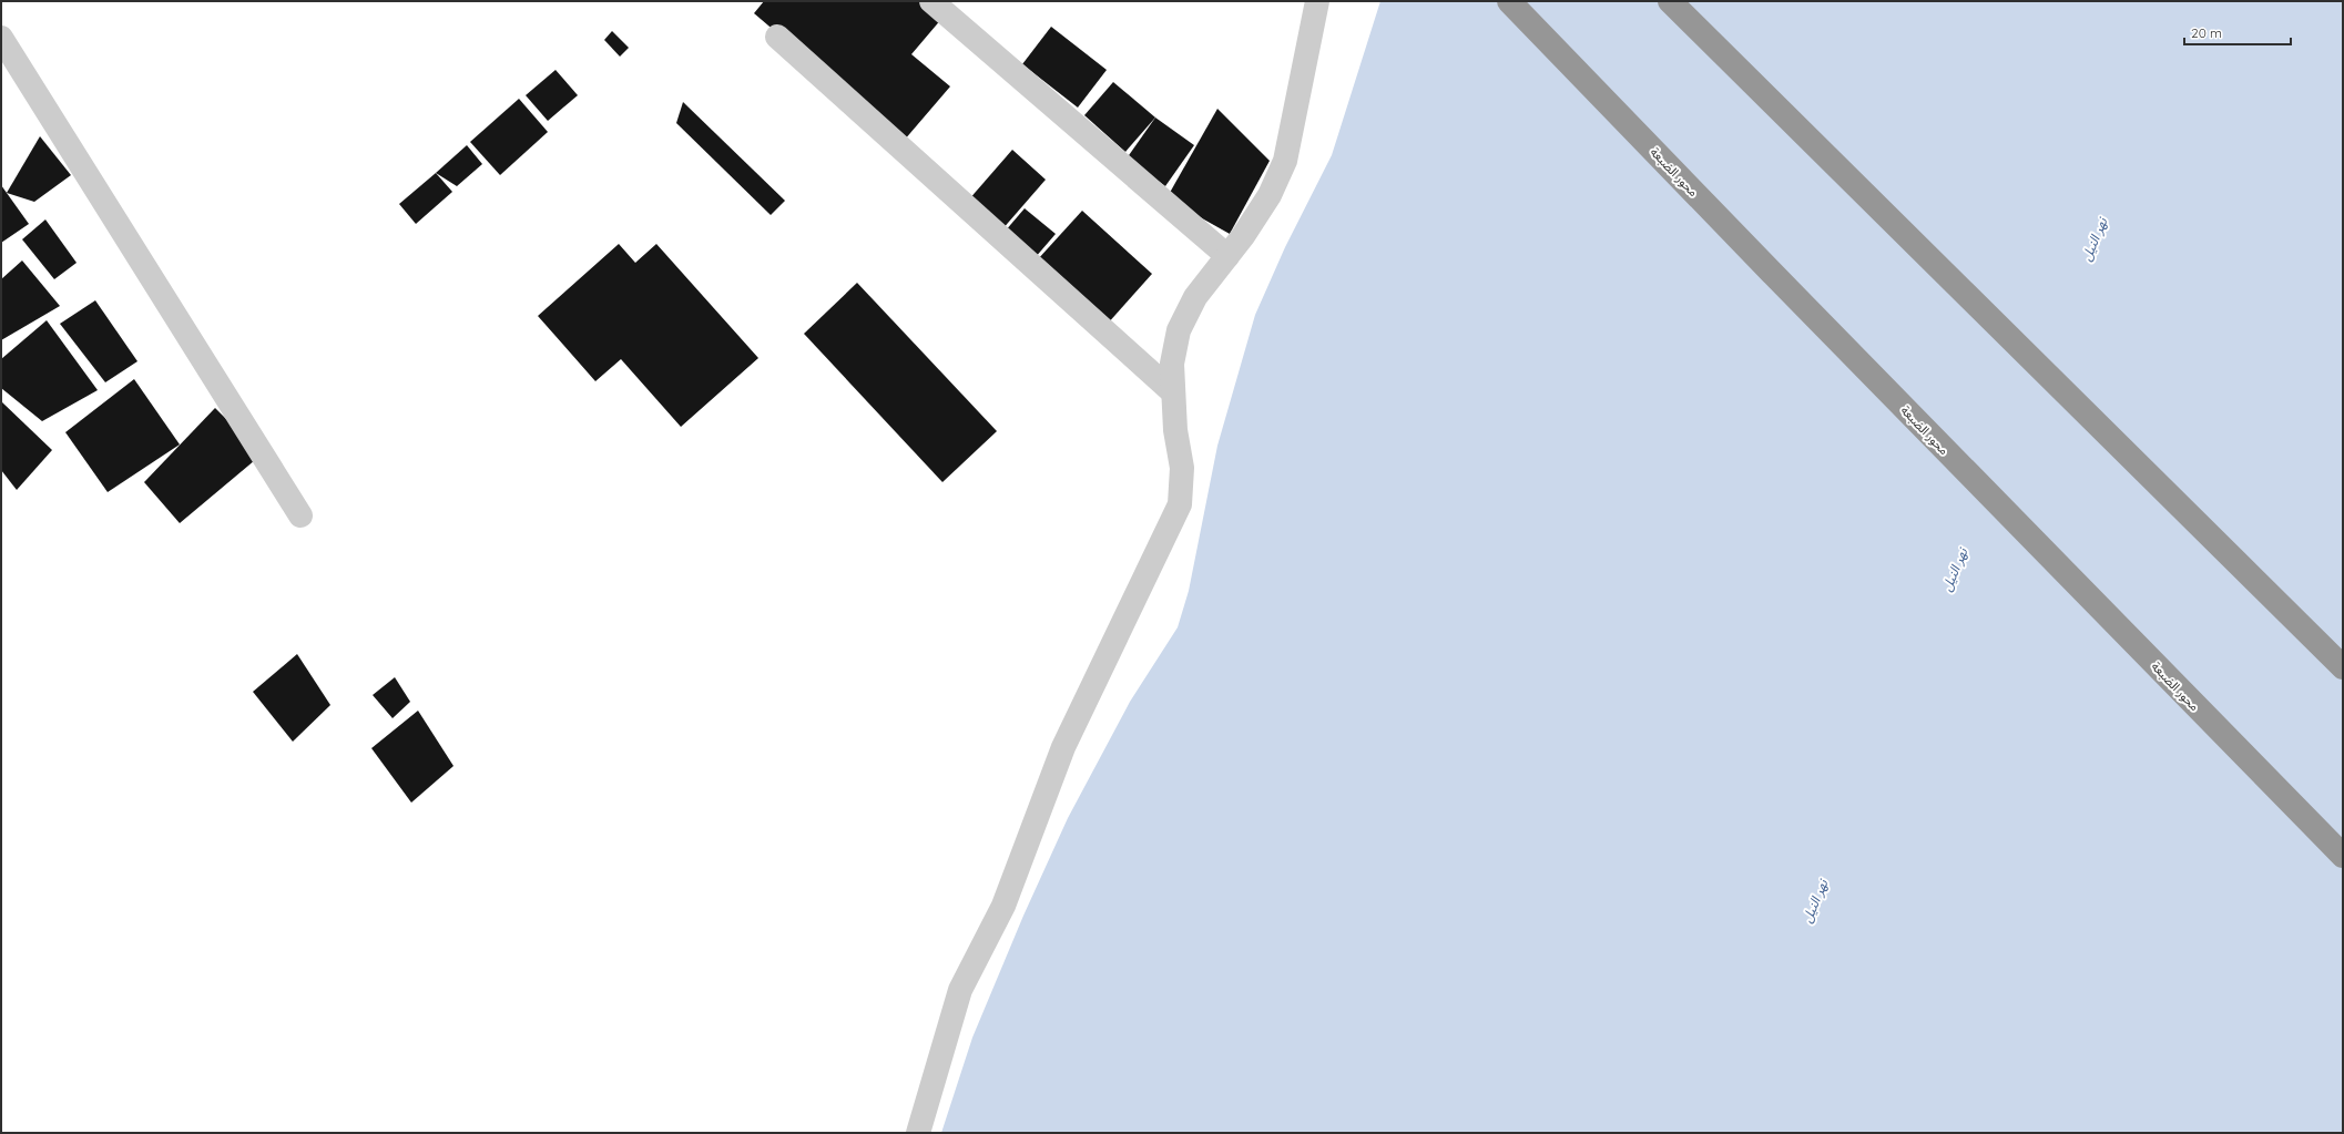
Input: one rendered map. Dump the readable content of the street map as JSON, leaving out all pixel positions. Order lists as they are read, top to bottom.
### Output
{
  "streets": {
    "highway": ["محور الضبعة"]
  },
  "water": ["نهر النيل"],
  "scale_bar": "20 m"
}
